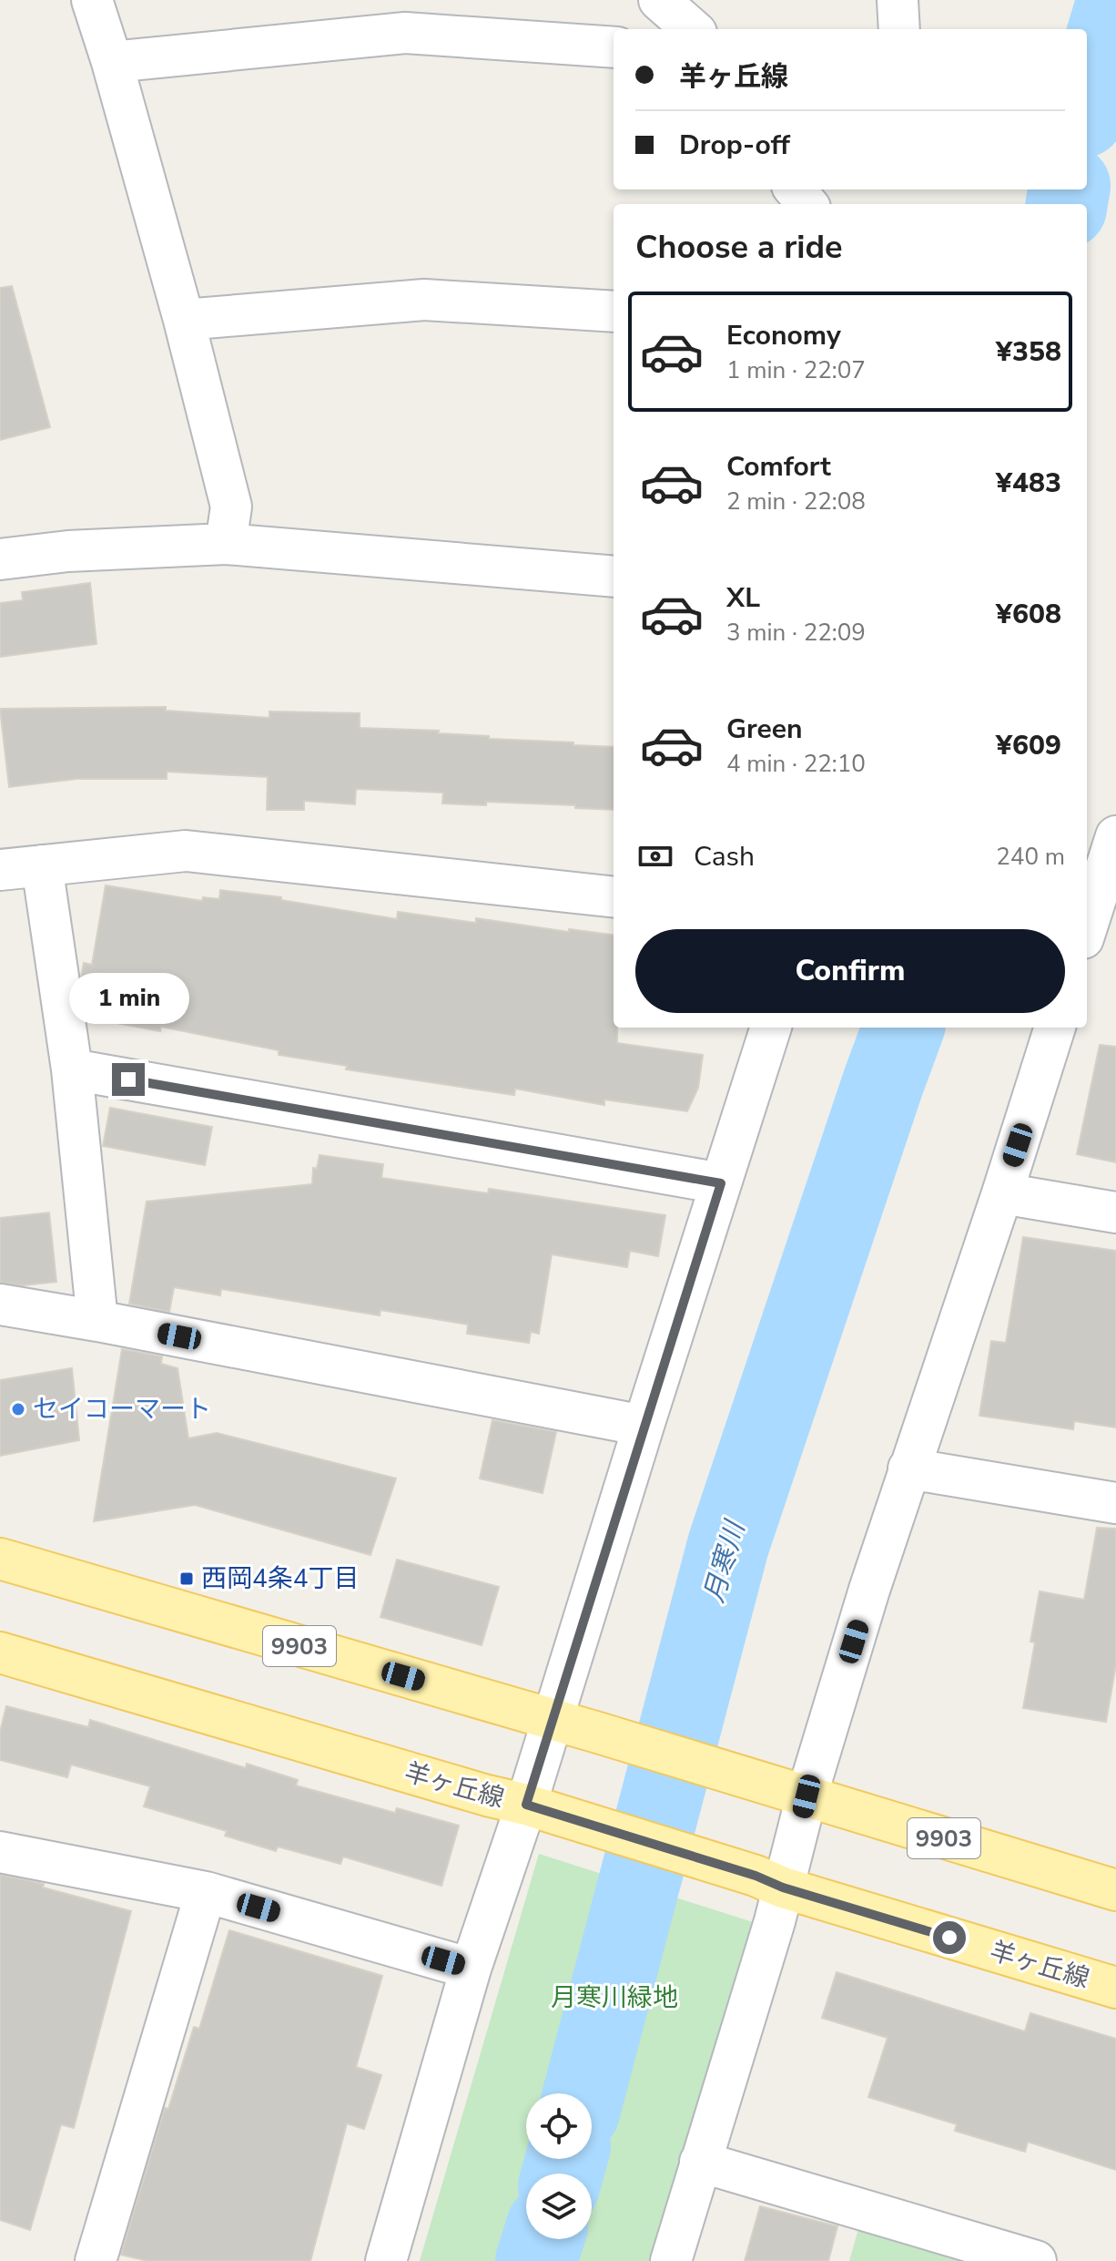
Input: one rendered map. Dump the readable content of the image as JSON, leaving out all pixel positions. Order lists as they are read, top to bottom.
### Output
{
  "streets": {
    "main road": ["9903", "羊ヶ丘線"]
  },
  "water": ["月寒川"],
  "parks": ["月寒川緑地"],
  "places": {
    "other": ["セイコーマート"],
    "transit": ["西岡4条4丁目"]
  },
  "page": {
    "banner": ["羊ヶ丘線", "Drop-off"],
    "heading": "Choose a ride",
    "list": [
      {
        "name": "Economy",
        "note": "1 min · 22:07",
        "value": "¥358"
      },
      {
        "name": "Comfort",
        "note": "2 min · 22:08",
        "value": "¥483"
      },
      {
        "name": "XL",
        "note": "3 min · 22:09",
        "value": "¥608"
      },
      {
        "name": "Green",
        "note": "4 min · 22:10",
        "value": "¥609"
      }
    ],
    "pay": ["Cash", "240 m"],
    "buttons": "Confirm",
    "bubble": "1 min"
  }
}
